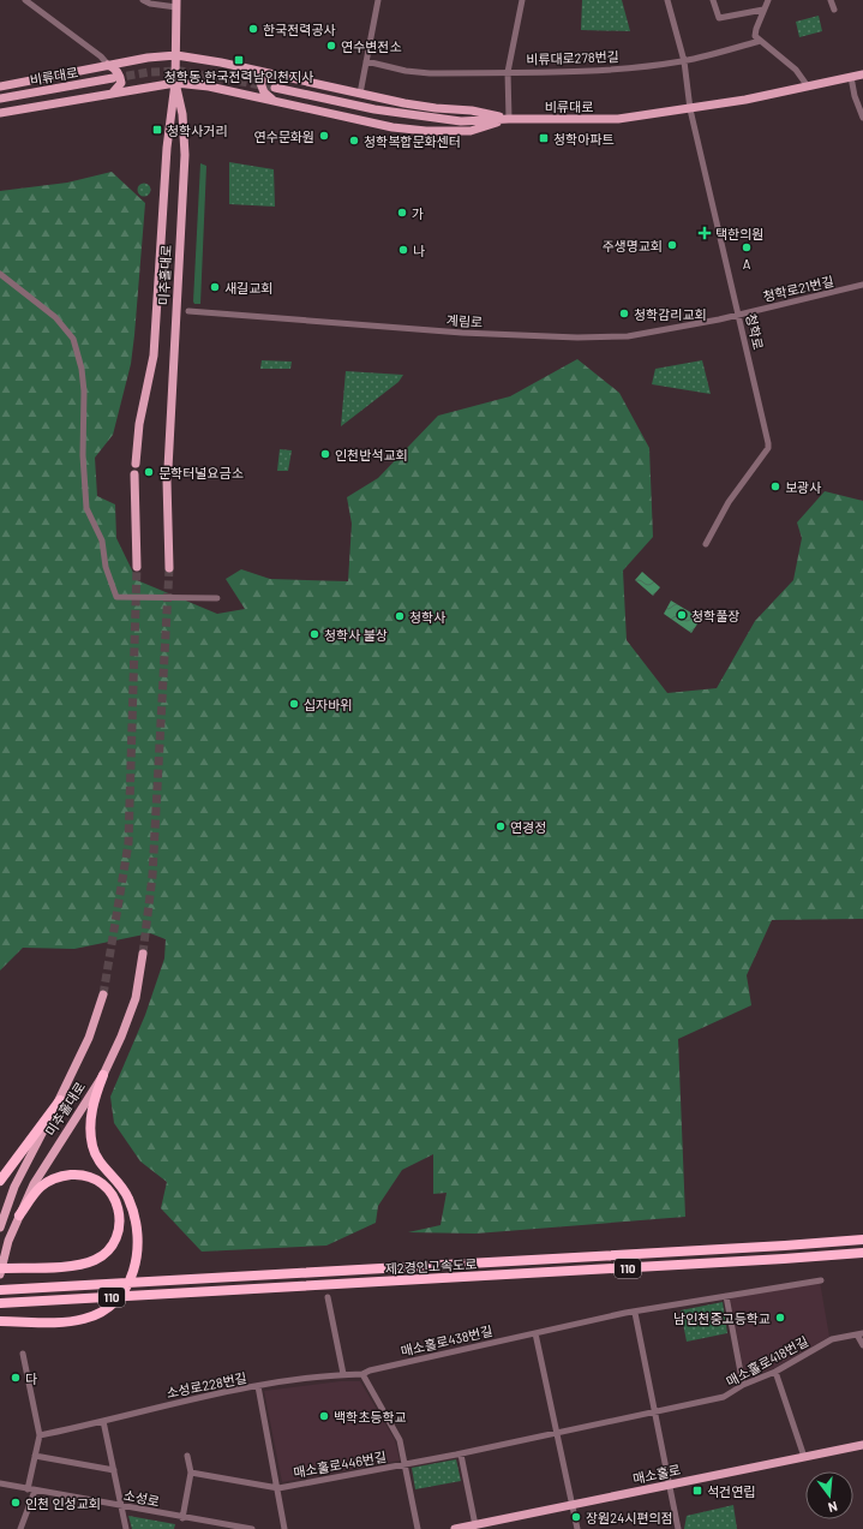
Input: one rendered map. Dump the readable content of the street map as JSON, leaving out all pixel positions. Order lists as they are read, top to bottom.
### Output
{
  "streets": {
    "highway": ["제2경인고속도로", "110"],
    "main road": ["비류대로", "미추홀대로", "매소홀로"],
    "street": [
      "비류대로278번길",
      "청학로21번길",
      "계림로",
      "청학로",
      "매소홀로438번길",
      "매소홀로418번길",
      "소성로228번길",
      "매소홀로446번길",
      "소성로"
    ]
  },
  "crossings": [
    ["비류대로278번길", "비류대로"],
    ["비류대로278번길", "청학로"],
    ["비류대로", "청학로"],
    ["청학로21번길", "계림로"],
    ["청학로21번길", "청학로"],
    ["계림로", "청학로"],
    ["매소홀로438번길", "매소홀로446번길"],
    ["매소홀로418번길", "매소홀로446번길"],
    ["소성로228번길", "매소홀로446번길"]
  ],
  "places": {
    "other": [
      "한국전력공사",
      "연수변전소",
      "연수문화원",
      "청학복합문화센터",
      "가",
      "주생명교회",
      "A",
      "나",
      "새길교회",
      "청학감리교회",
      "인천반석교회",
      "문학터널요금소",
      "보광사",
      "청학풀장",
      "청학사",
      "청학사 불상",
      "십자바위",
      "연경정",
      "남인천중고등학교",
      "다",
      "백학초등학교",
      "인천 인성교회",
      "장원24시편의점"
    ],
    "transit": [
      "청학동.한국전력남인천지사",
      "청학사거리",
      "청학아파트",
      "석건연립"
    ],
    "health": ["택한의원"]
  },
  "north": "bottom"
}
